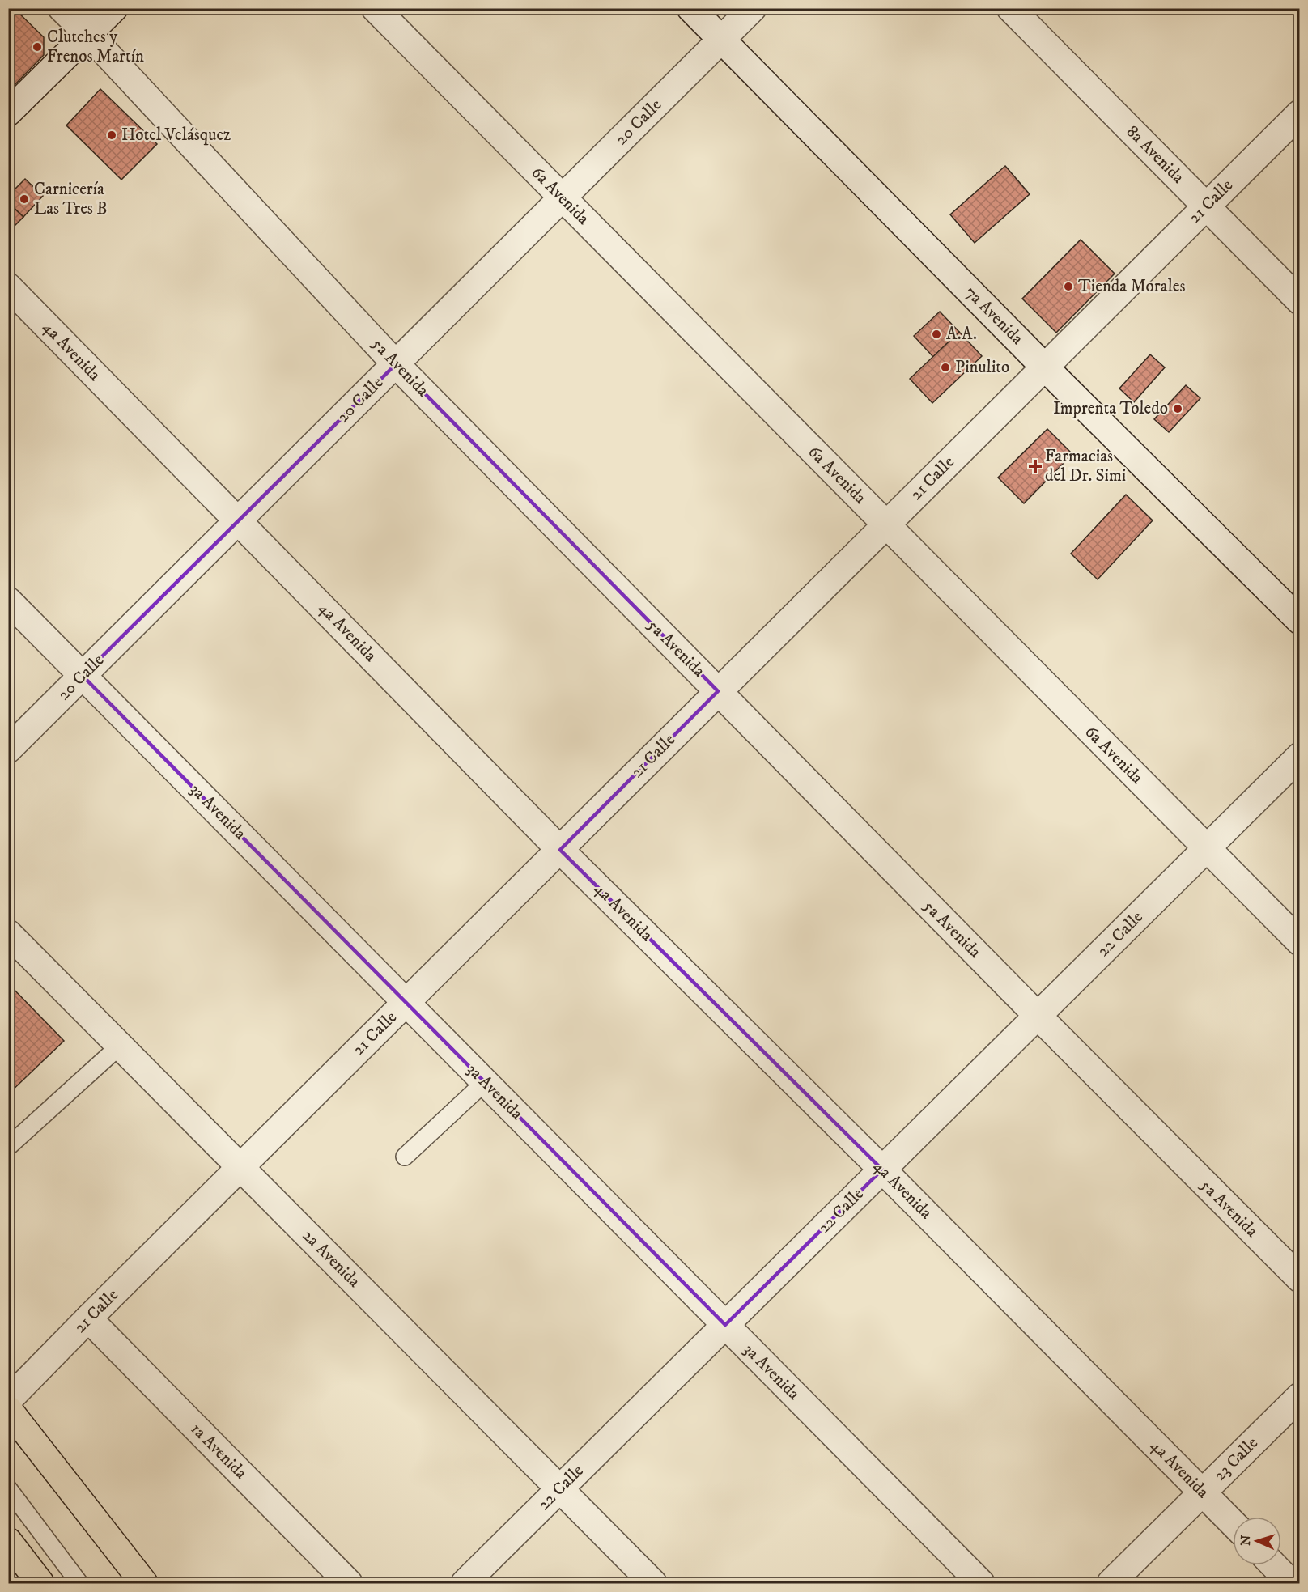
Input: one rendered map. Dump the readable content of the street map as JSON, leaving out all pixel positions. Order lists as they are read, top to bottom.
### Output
{
  "streets": {
    "street": [
      "20 Calle",
      "8a Avenida",
      "6a Avenida",
      "21 Calle",
      "7a Avenida",
      "4a Avenida",
      "5a Avenida",
      "3a Avenida",
      "22 Calle",
      "2a Avenida",
      "1a Avenida",
      "23 Calle"
    ]
  },
  "crossings": [
    ["20 Calle", "6a Avenida"],
    ["20 Calle", "7a Avenida"],
    ["20 Calle", "4a Avenida"],
    ["20 Calle", "5a Avenida"],
    ["20 Calle", "3a Avenida"],
    ["8a Avenida", "21 Calle"],
    ["6a Avenida", "21 Calle"],
    ["6a Avenida", "22 Calle"],
    ["21 Calle", "7a Avenida"],
    ["21 Calle", "4a Avenida"],
    ["21 Calle", "5a Avenida"],
    ["21 Calle", "3a Avenida"],
    ["21 Calle", "2a Avenida"],
    ["21 Calle", "1a Avenida"],
    ["4a Avenida", "22 Calle"],
    ["4a Avenida", "23 Calle"],
    ["5a Avenida", "22 Calle"],
    ["3a Avenida", "22 Calle"],
    ["22 Calle", "2a Avenida"]
  ],
  "places": {
    "other": [
      "Clutches y Frenos Martín",
      "Hotel Velásquez",
      "Carnicería Las Tres B",
      "Tienda Morales",
      "A.A.",
      "Pinulito",
      "Imprenta Toledo"
    ],
    "health": ["Farmacias del Dr. Simi"]
  },
  "north": "left"
}
